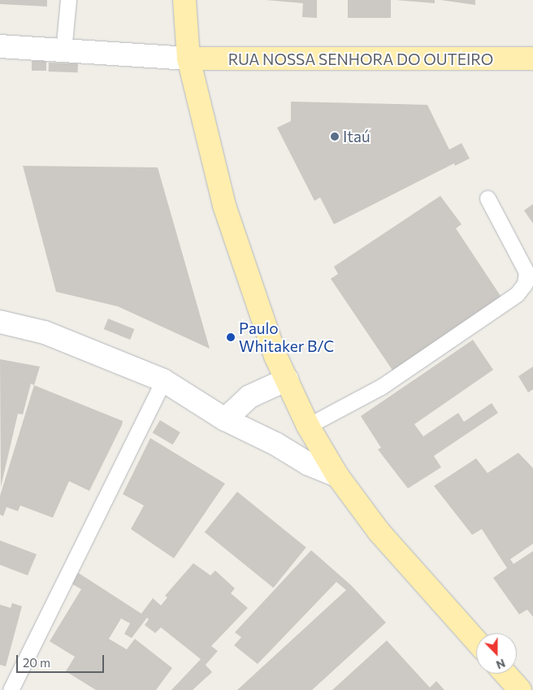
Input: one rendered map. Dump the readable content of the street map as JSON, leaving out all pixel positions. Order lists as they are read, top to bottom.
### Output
{
  "streets": {
    "main road": ["RUA NOSSA SENHORA DO OUTEIRO"]
  },
  "places": ["Itaú", "Paulo Whitaker B/C"],
  "scale_bar": "20 m",
  "north": "bottom"
}
